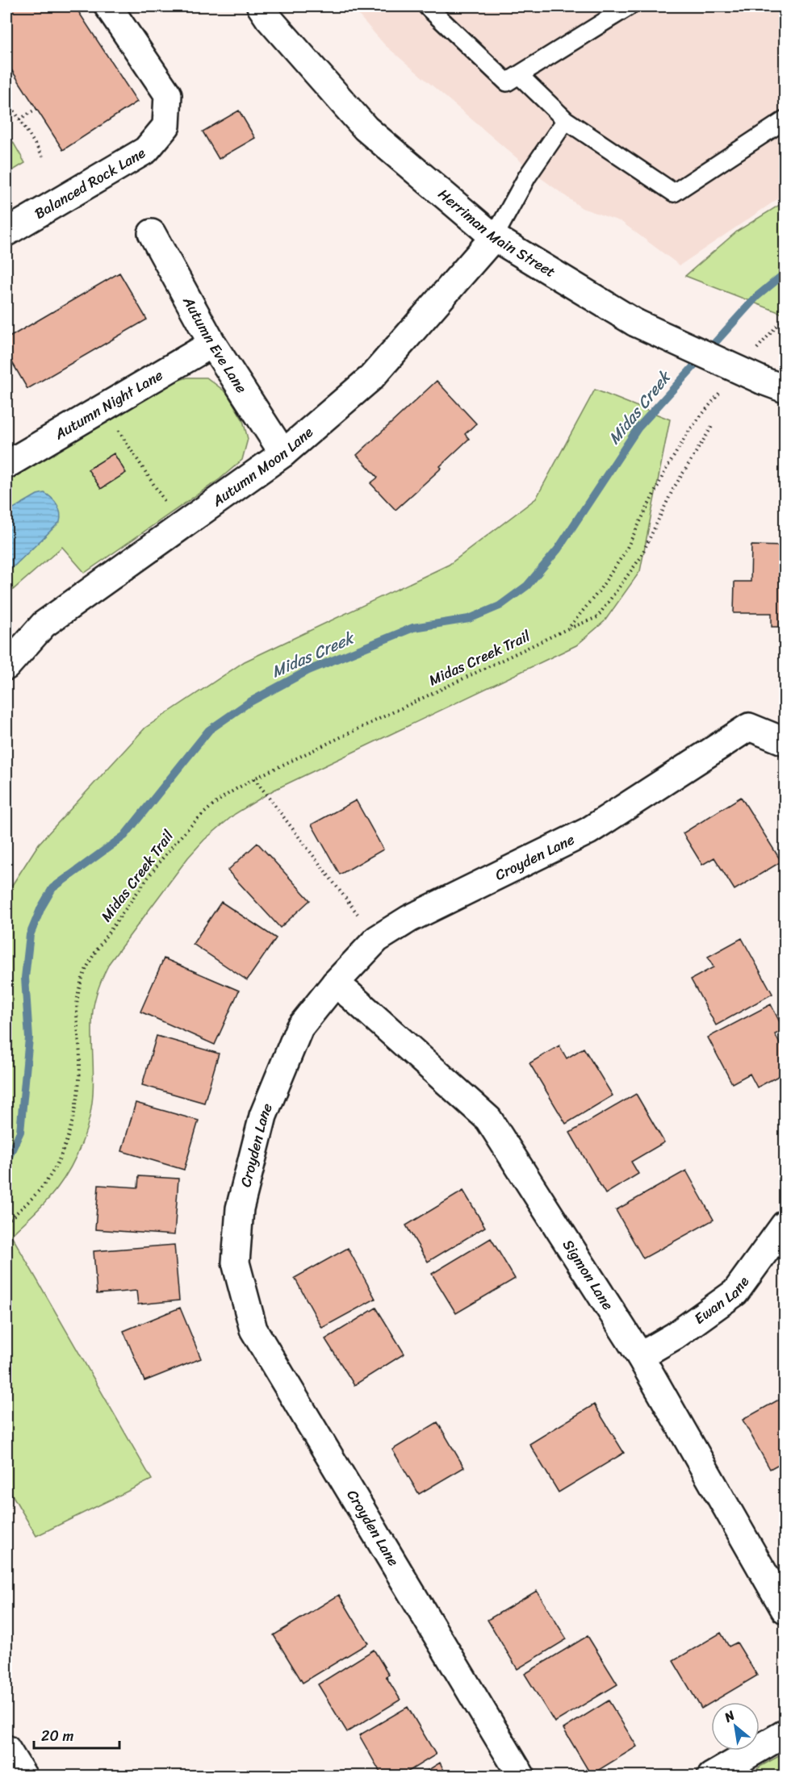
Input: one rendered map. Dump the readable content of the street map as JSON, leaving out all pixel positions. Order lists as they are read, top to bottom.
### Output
{
  "streets": {
    "street": [
      "Balanced Rock Lane",
      "Herriman Main Street",
      "Autumn Eve Lane",
      "Autumn Night Lane",
      "Autumn Moon Lane",
      "Croyden Lane",
      "Sigmon Lane",
      "Ewan Lane"
    ],
    "path": ["Midas Creek Trail"]
  },
  "crossings": [
    ["Herriman Main Street", "Autumn Moon Lane"],
    ["Autumn Eve Lane", "Autumn Night Lane"],
    ["Autumn Eve Lane", "Autumn Moon Lane"],
    ["Croyden Lane", "Sigmon Lane"],
    ["Sigmon Lane", "Ewan Lane"]
  ],
  "water": ["Midas Creek"],
  "scale_bar": "20 m",
  "north": "top left"
}
